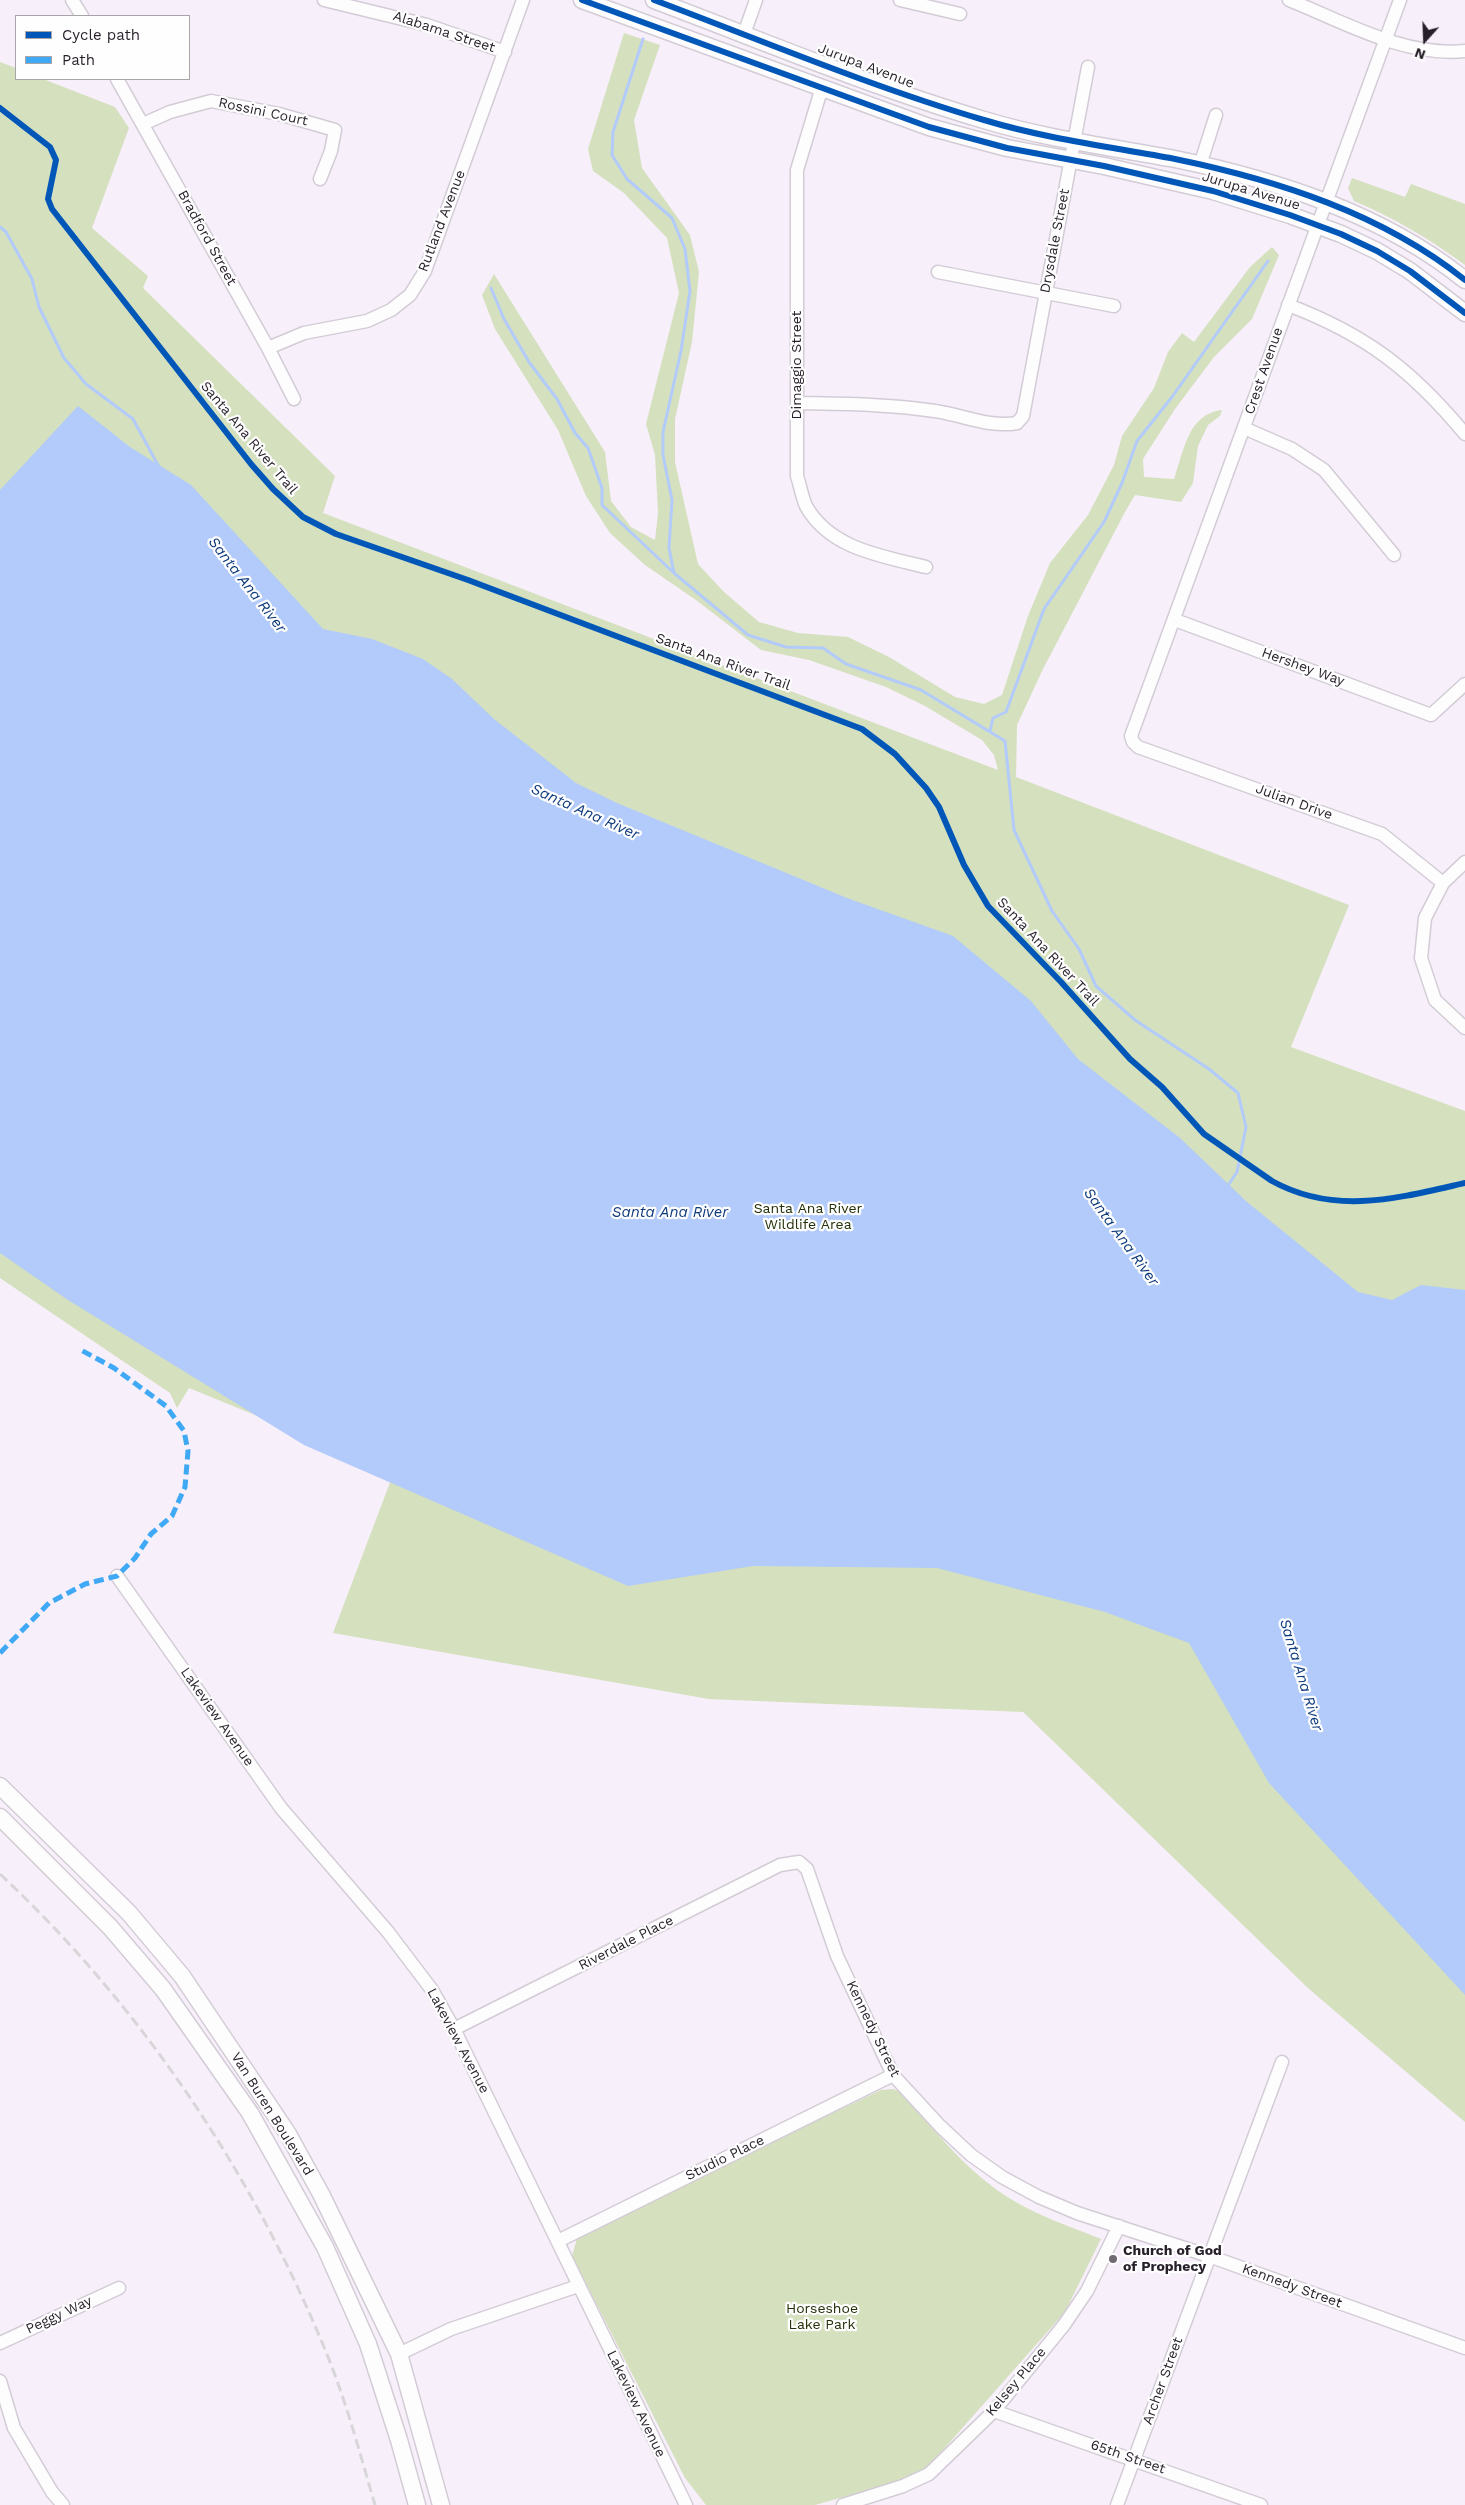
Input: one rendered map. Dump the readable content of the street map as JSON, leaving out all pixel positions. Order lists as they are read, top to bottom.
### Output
{
  "streets": {
    "main road": ["Jurupa Avenue", "Van Buren Boulevard"],
    "street": [
      "Alabama Street",
      "Rossini Court",
      "Rutland Avenue",
      "Bradford Street",
      "Drysdale Street",
      "Dimaggio Street",
      "Crest Avenue",
      "Hershey Way",
      "Julian Drive",
      "Lakeview Avenue",
      "Riverdale Place",
      "Kennedy Street",
      "Studio Place",
      "Peggy Way",
      "Archer Street",
      "Kelsey Place",
      "65th Street"
    ],
    "cycle path": ["Santa Ana River Trail"]
  },
  "crossings": [
    ["Alabama Street", "Rutland Avenue"],
    ["Jurupa Avenue", "Drysdale Street"],
    ["Jurupa Avenue", "Dimaggio Street"],
    ["Jurupa Avenue", "Crest Avenue"],
    ["Rossini Court", "Bradford Street"],
    ["Rutland Avenue", "Bradford Street"],
    ["Drysdale Street", "Dimaggio Street"],
    ["Crest Avenue", "Hershey Way"],
    ["Crest Avenue", "Julian Drive"],
    ["Lakeview Avenue", "Riverdale Place"],
    ["Lakeview Avenue", "Studio Place"],
    ["Riverdale Place", "Kennedy Street"],
    ["Kennedy Street", "Studio Place"],
    ["Kennedy Street", "Archer Street"],
    ["Kennedy Street", "Kelsey Place"],
    ["Archer Street", "65th Street"],
    ["Kelsey Place", "65th Street"]
  ],
  "water": ["Santa Ana River"],
  "parks": ["Santa Ana River Wildlife Area", "Horseshoe Lake Park"],
  "places": ["Church of God of Prophecy"],
  "legend": ["Cycle path", "Path"],
  "north": "bottom"
}
